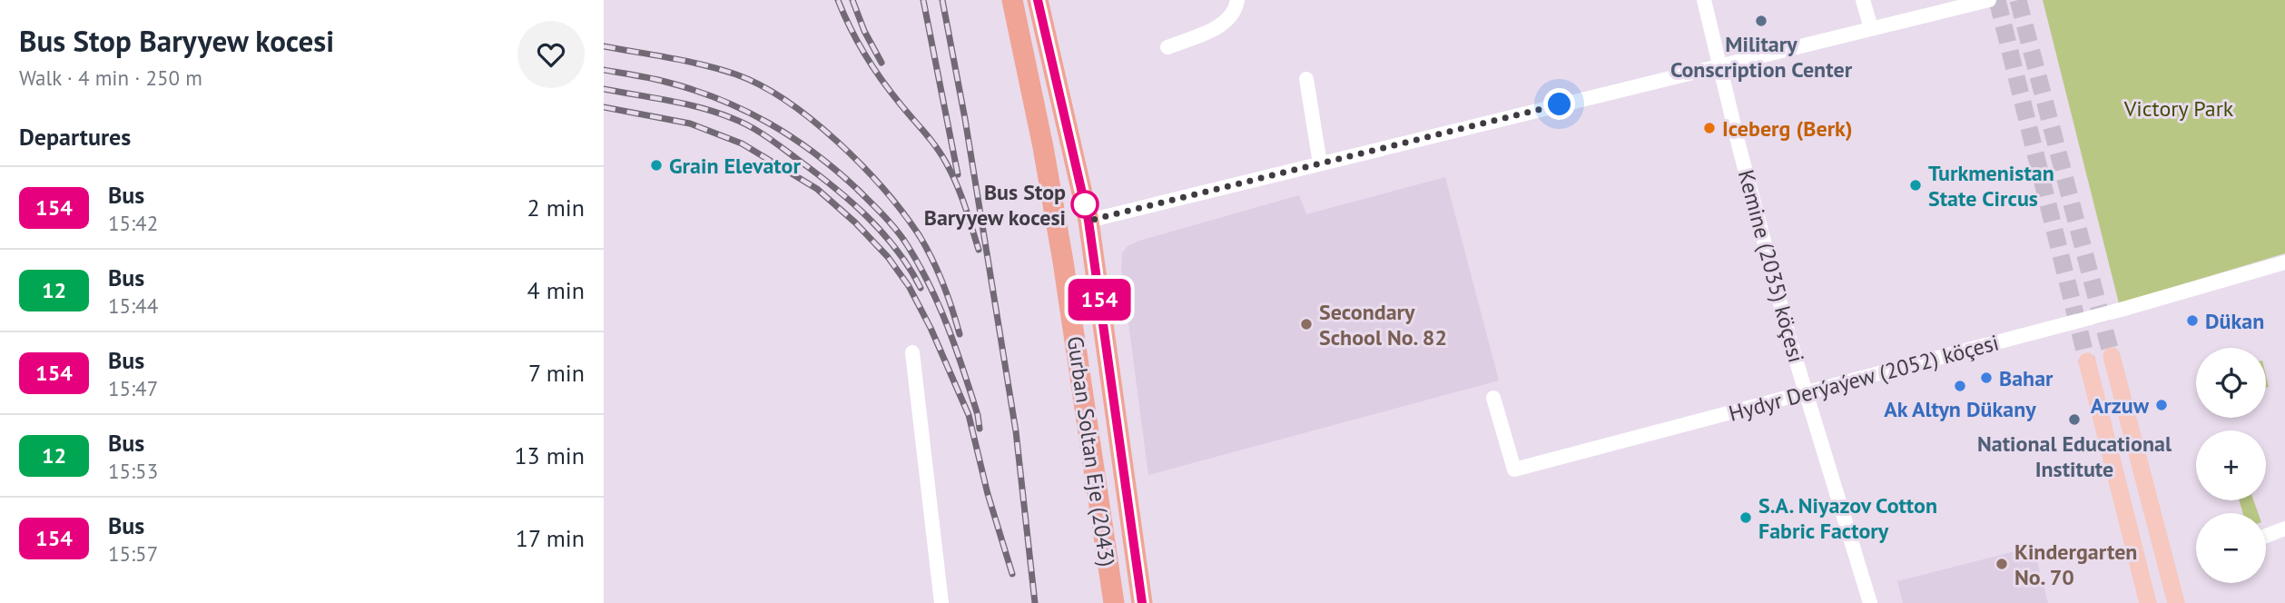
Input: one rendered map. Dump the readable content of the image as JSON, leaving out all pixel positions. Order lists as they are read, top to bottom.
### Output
{
  "streets": {
    "highway": ["Gurban Soltan Eje (2043)"],
    "street": ["Kemine (2035) köçesi", "Hydyr Derýaýew (2052) köçesi"]
  },
  "crossings": [
    ["Kemine (2035) köçesi", "Hydyr Derýaýew (2052) köçesi"]
  ],
  "parks": ["Victory Park"],
  "places": [
    "Military Conscription Center",
    "Iceberg (Berk)",
    "Grain Elevator",
    "Turkmenistan State Circus",
    "Bus Stop Baryyew kocesi",
    "Dükan",
    "Secondary School No. 82",
    "Bahar",
    "Ak Altyn Dükany",
    "Arzuw",
    "National Educational Institute",
    "S.A. Niyazov Cotton Fabric Factory",
    "Kindergarten No. 70"
  ],
  "lines": ["bus line 154"],
  "page": {
    "heading": [
      ["Bus Stop Baryyew kocesi", "Walk · 4 min · 250 m"],
      "Departures"
    ],
    "on_map": "154",
    "list": [
      {
        "mark": "154",
        "name": "Bus",
        "note": "15:42",
        "value": "2 min"
      },
      {
        "mark": "12",
        "name": "Bus",
        "note": "15:44",
        "value": "4 min"
      },
      {
        "mark": "154",
        "name": "Bus",
        "note": "15:47",
        "value": "7 min"
      },
      {
        "mark": "12",
        "name": "Bus",
        "note": "15:53",
        "value": "13 min"
      },
      {
        "mark": "154",
        "name": "Bus",
        "note": "15:57",
        "value": "17 min"
      }
    ],
    "map_buttons": ["+", "−"]
  }
}
